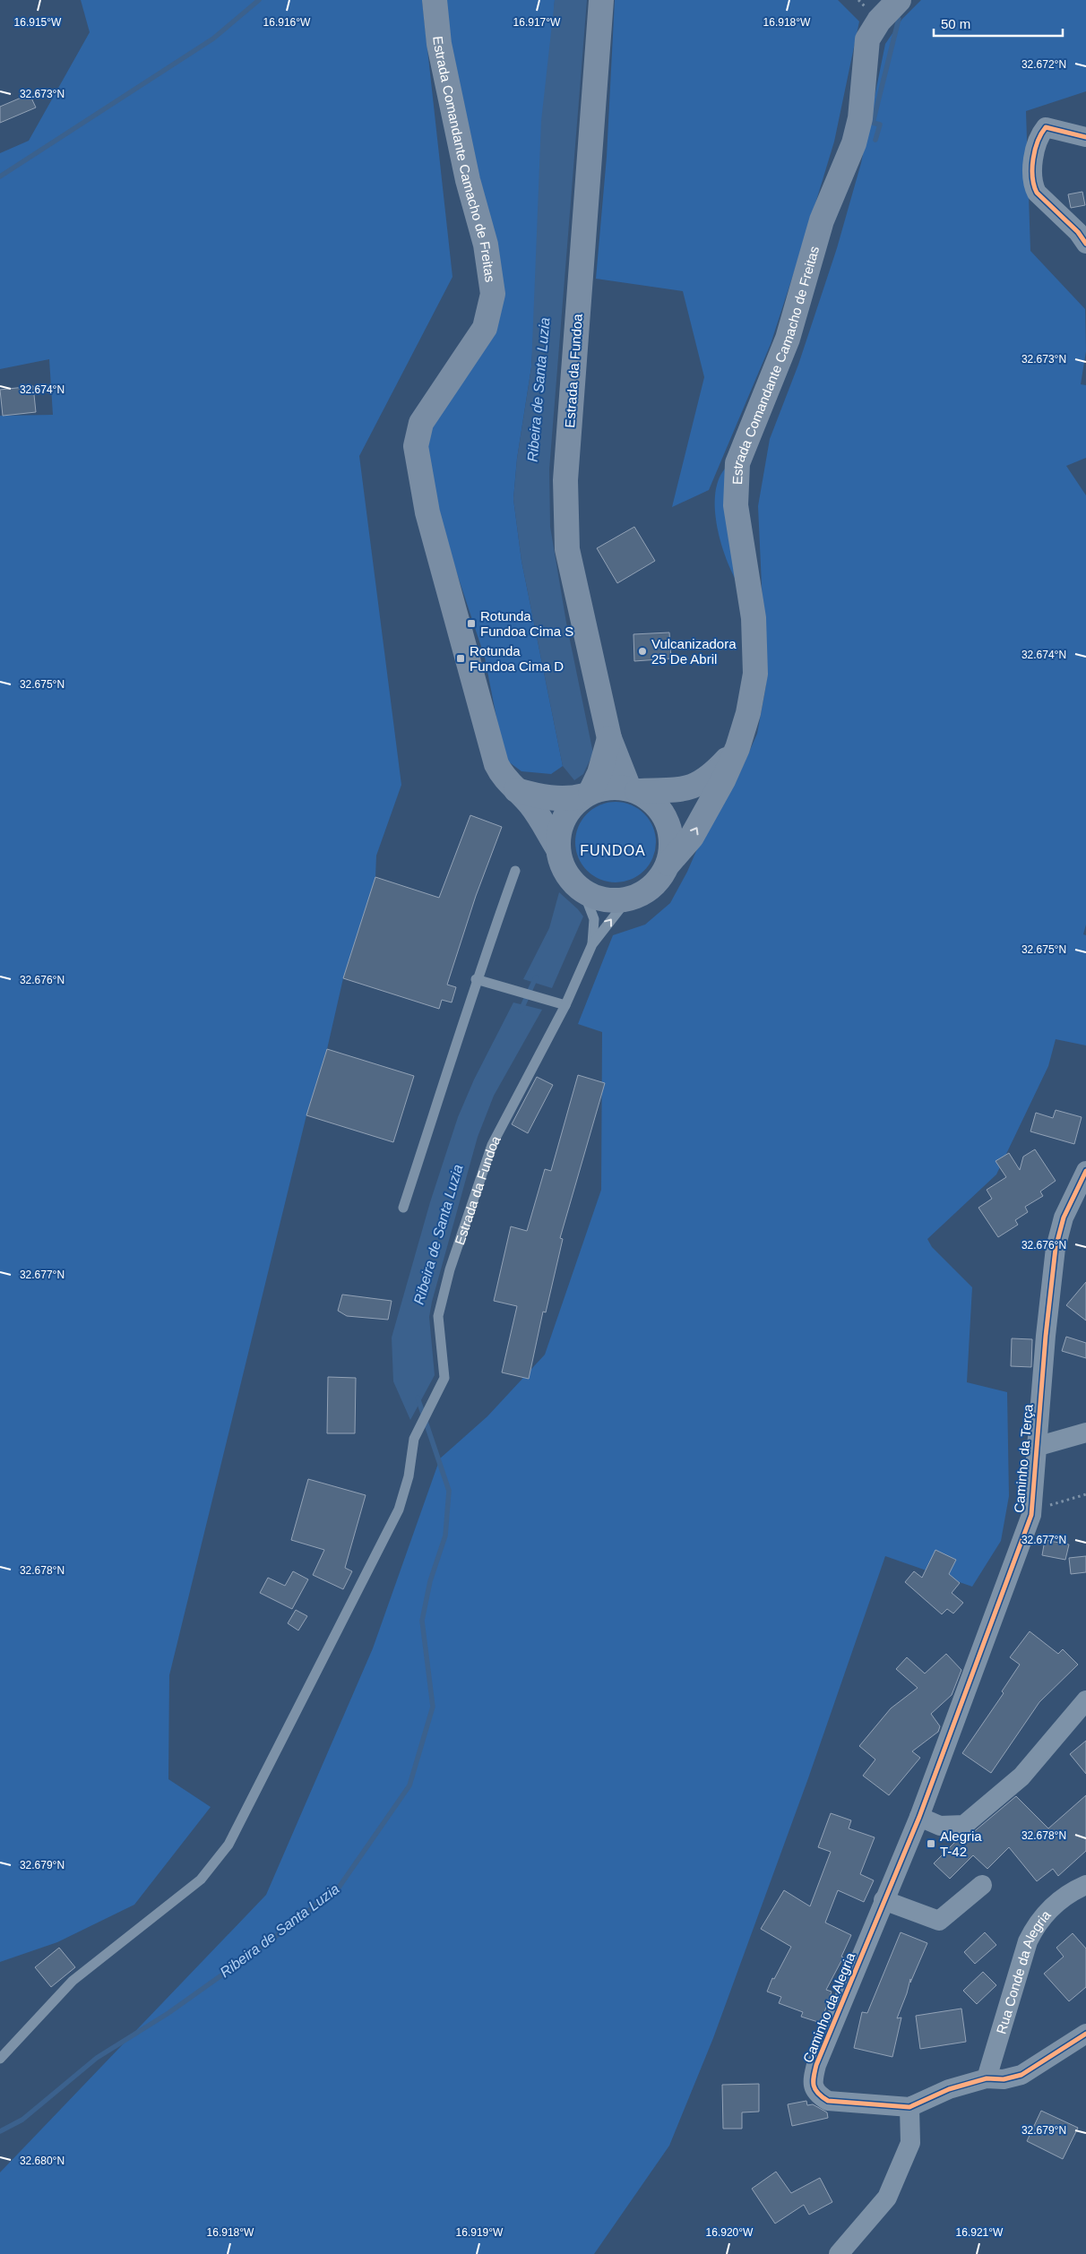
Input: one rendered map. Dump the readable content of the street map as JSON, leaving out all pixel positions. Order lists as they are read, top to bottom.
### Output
{
  "streets": {
    "main road": ["Estrada Comandante Camacho de Freitas", "Estrada da Fundoa"],
    "street": ["Caminho da Terça", "Rua Conde da Alegria", "Caminho da Alegria"]
  },
  "crossings": [
    ["Estrada Comandante Camacho de Freitas", "Estrada da Fundoa"],
    ["Caminho da Terça", "Caminho da Alegria"],
    ["Rua Conde da Alegria", "Caminho da Alegria"]
  ],
  "districts": ["FUNDOA"],
  "water": ["Ribeira de Santa Luzia"],
  "places": {
    "transit": ["Rotunda Fundoa Cima S", "Rotunda Fundoa Cima D", "Alegria T-42"],
    "other": ["Vulcanizadora 25 De Abril"]
  },
  "scale_bar": "50 m",
  "coordinates": [
    "16.915°W",
    "16.916°W",
    "16.917°W",
    "16.918°W",
    "32.672°N",
    "32.673°N",
    "32.674°N",
    "32.675°N",
    "32.676°N",
    "32.677°N",
    "32.678°N",
    "32.679°N",
    "32.680°N",
    "16.919°W",
    "16.920°W",
    "16.921°W"
  ]
}
